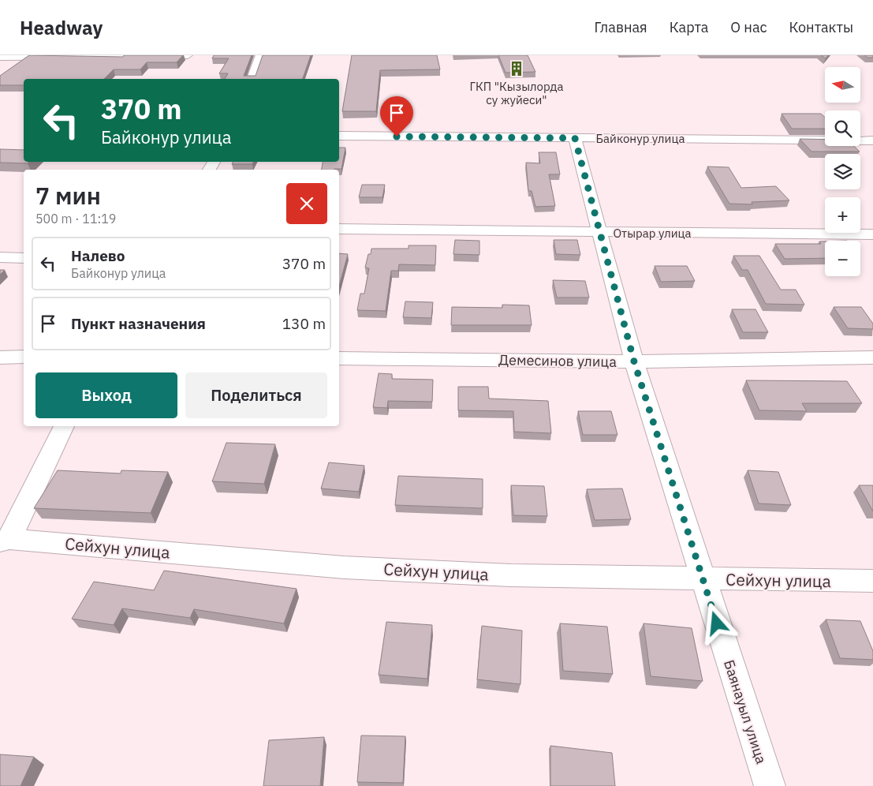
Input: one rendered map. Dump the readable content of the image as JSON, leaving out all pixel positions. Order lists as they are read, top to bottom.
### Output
{
  "streets": {
    "street": [
      "Байконур улица",
      "Отырар улица",
      "Демесинов улица",
      "Сейхун улица",
      "Баянауыл улица"
    ]
  },
  "crossings": [
    ["Байконур улица", "Баянауыл улица"],
    ["Отырар улица", "Баянауыл улица"],
    ["Демесинов улица", "Баянауыл улица"],
    ["Сейхун улица", "Баянауыл улица"]
  ],
  "places": {
    "building": ["ГКП \"Кызылорда су жуйеси\""]
  },
  "north": "left",
  "page": {
    "header": "Headway",
    "nav": [
      "Главная",
      "Карта",
      "О нас",
      "Контакты"
    ],
    "map_buttons": ["+", "−"],
    "turn": ["370 m", "Байконур улица"],
    "heading": ["7 мин", "500 m · 11:19"],
    "list": [
      {
        "name": "Налево",
        "note": "Байконур улица",
        "value": "370 m"
      },
      {
        "name": "Пункт назначения",
        "value": "130 m"
      }
    ],
    "buttons": ["Выход", "Поделиться"]
  }
}
